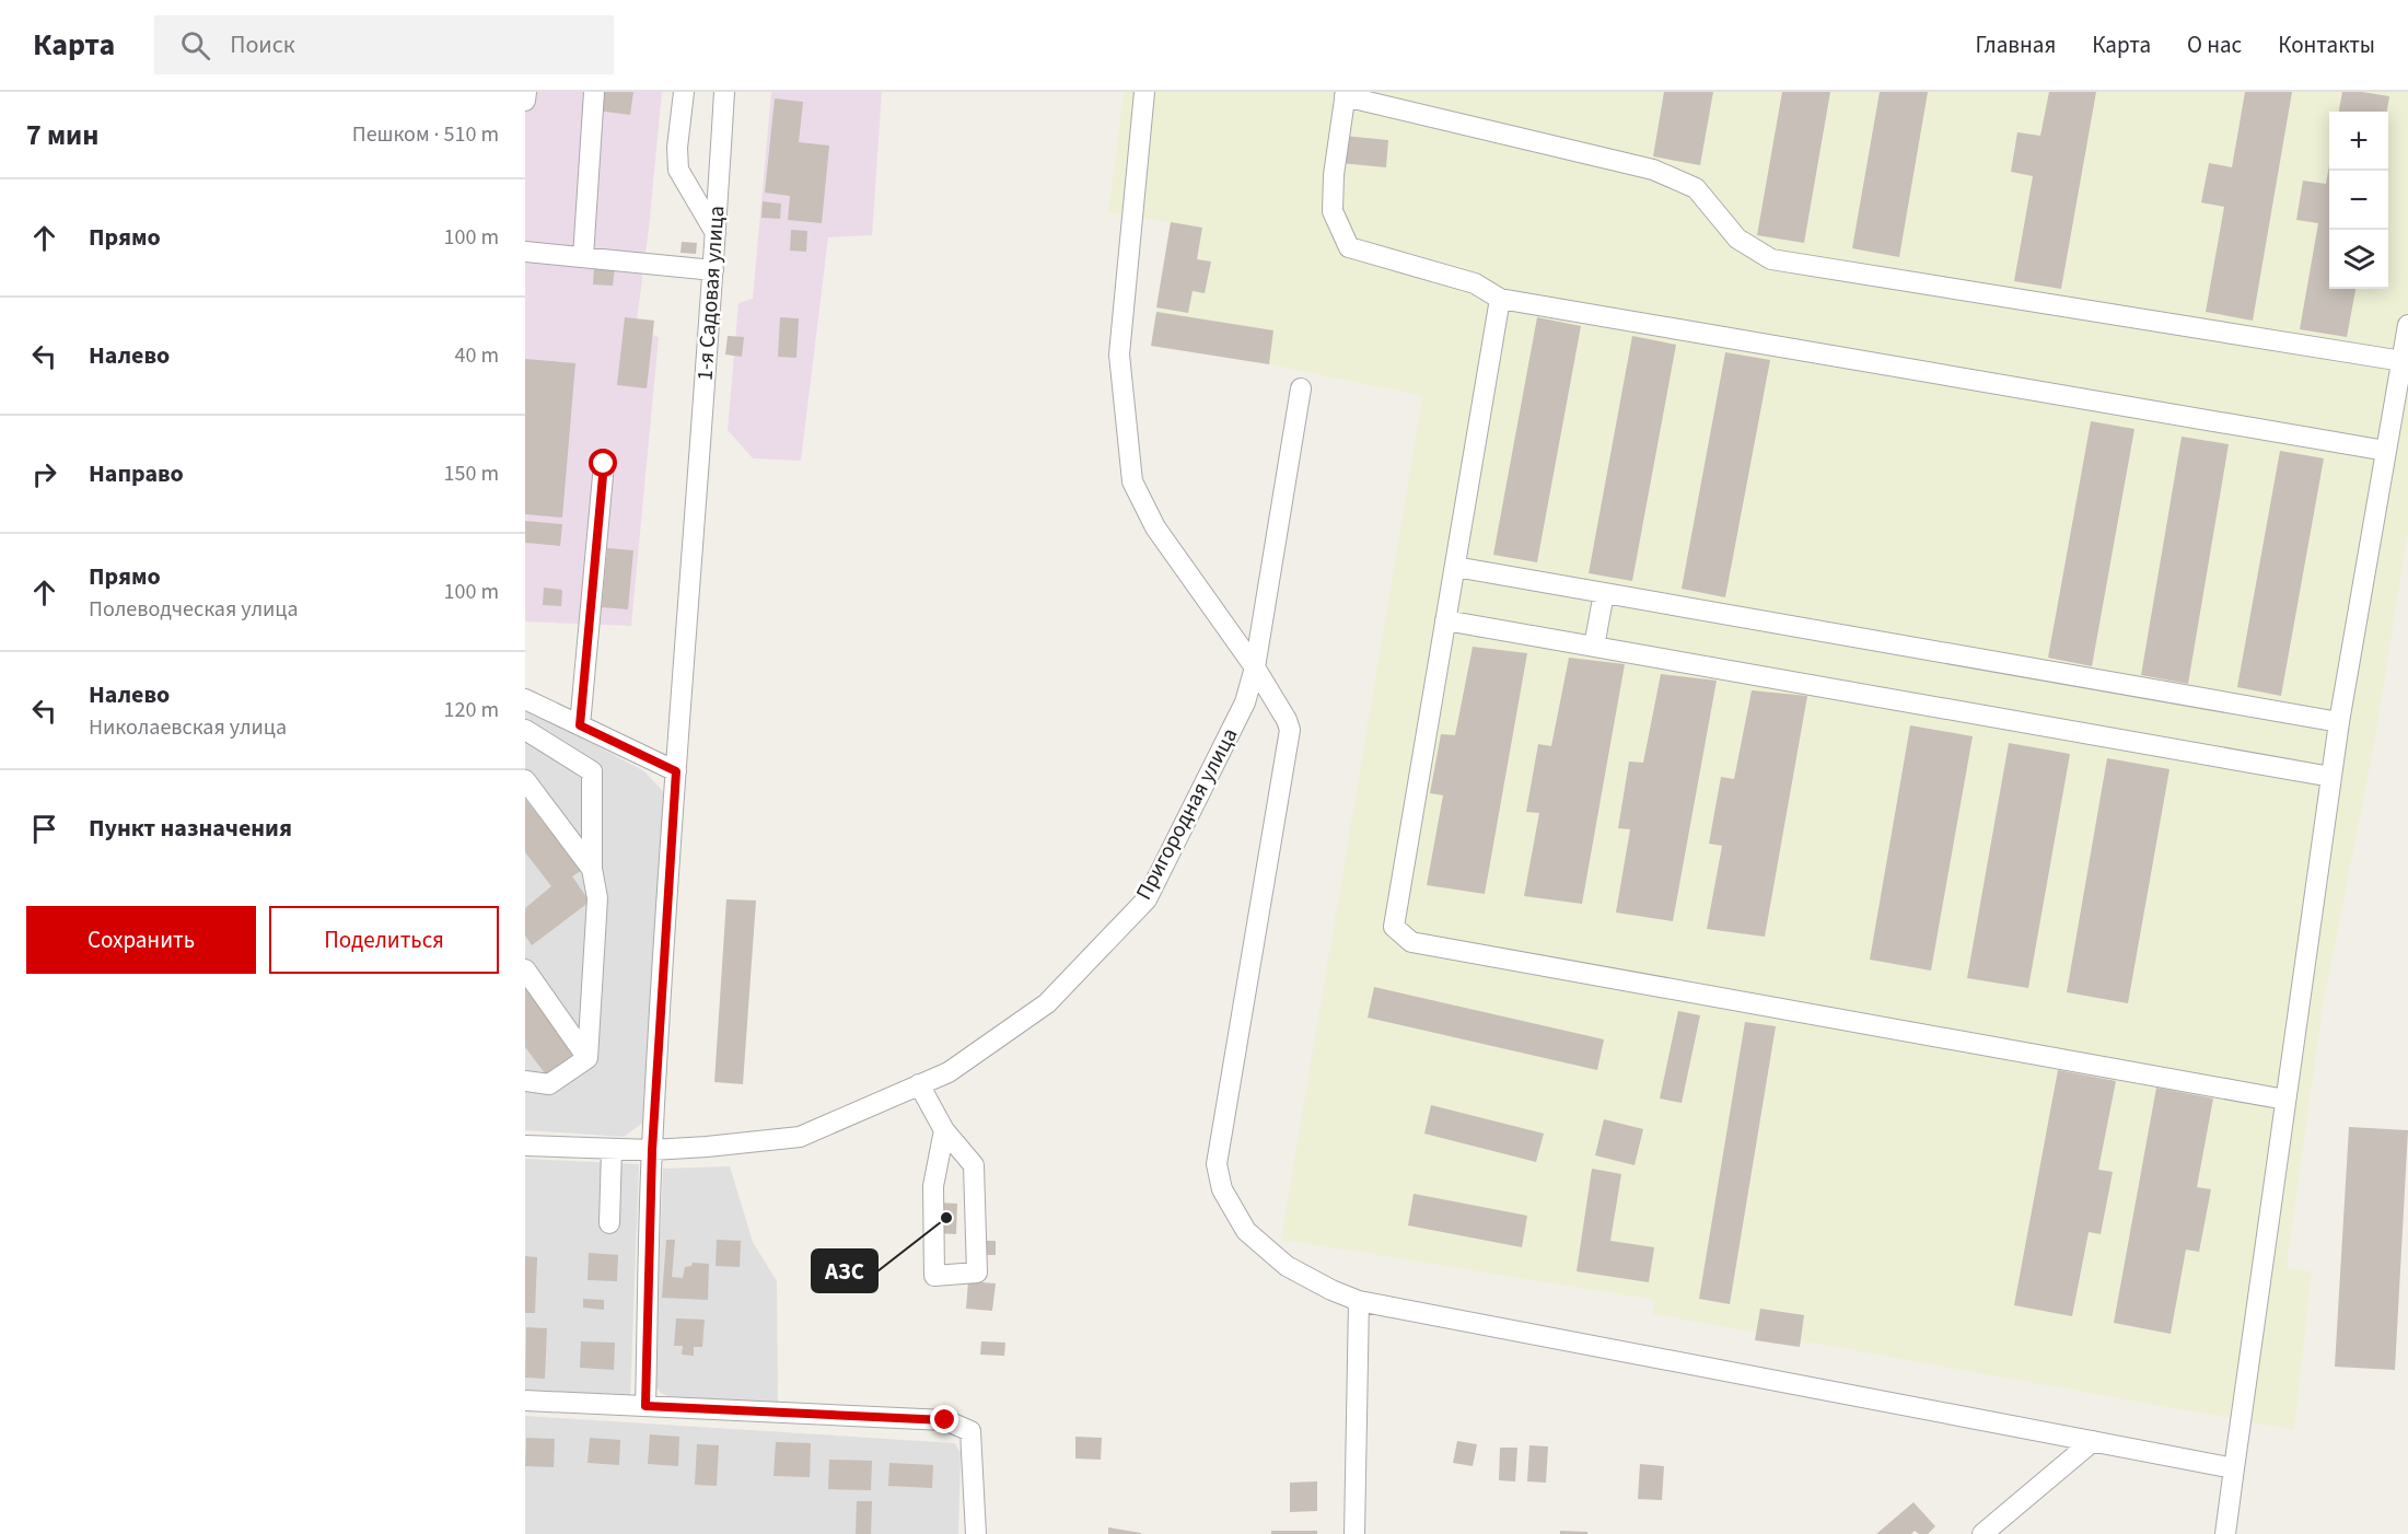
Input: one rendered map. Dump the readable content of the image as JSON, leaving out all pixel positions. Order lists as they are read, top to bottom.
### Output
{
  "streets": {
    "street": ["1-я Садовая улица", "Пригородная улица"]
  },
  "crossings": [
    ["1-я Садовая улица", "Пригородная улица"]
  ],
  "places": ["АЗС"],
  "page": {
    "header": "Карта",
    "search": "Поиск",
    "nav": [
      "Главная",
      "Карта",
      "О нас",
      "Контакты"
    ],
    "heading": ["7 мин", "Пешком · 510 m"],
    "map_buttons": ["+", "−"],
    "list": [
      ["Прямо", "100 m"],
      ["Налево", "40 m"],
      ["Направо", "150 m"],
      ["Прямо", "Полеводческая улица", "100 m"],
      ["Налево", "Николаевская улица", "120 m"],
      "Пункт назначения"
    ],
    "buttons": ["Сохранить", "Поделиться"]
  }
}
